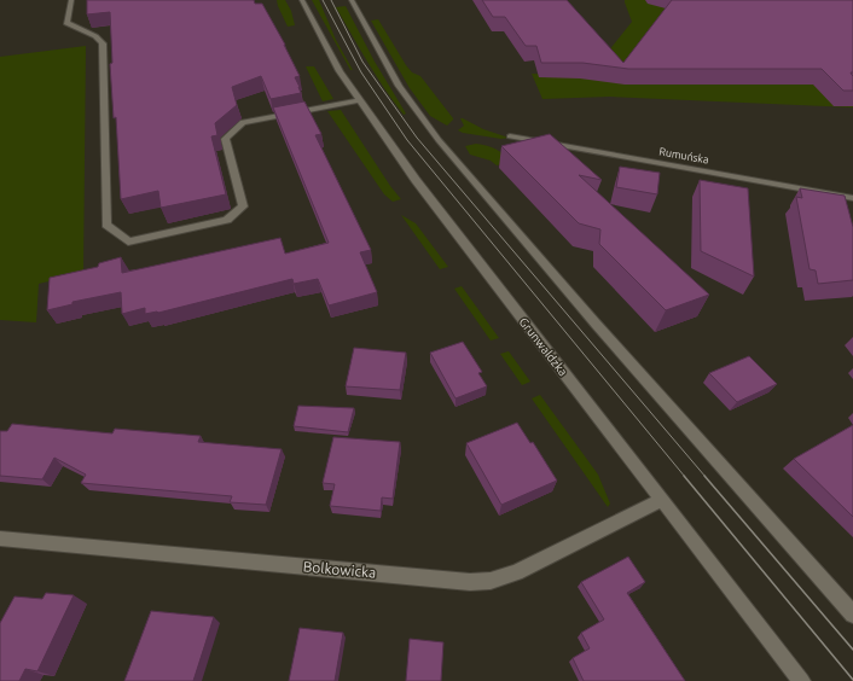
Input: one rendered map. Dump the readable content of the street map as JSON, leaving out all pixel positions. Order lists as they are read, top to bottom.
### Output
{
  "streets": {
    "street": ["Rumuńska", "Grunwaldzka", "Bolkowicka"]
  },
  "crossings": [
    ["Grunwaldzka", "Bolkowicka"]
  ]
}
